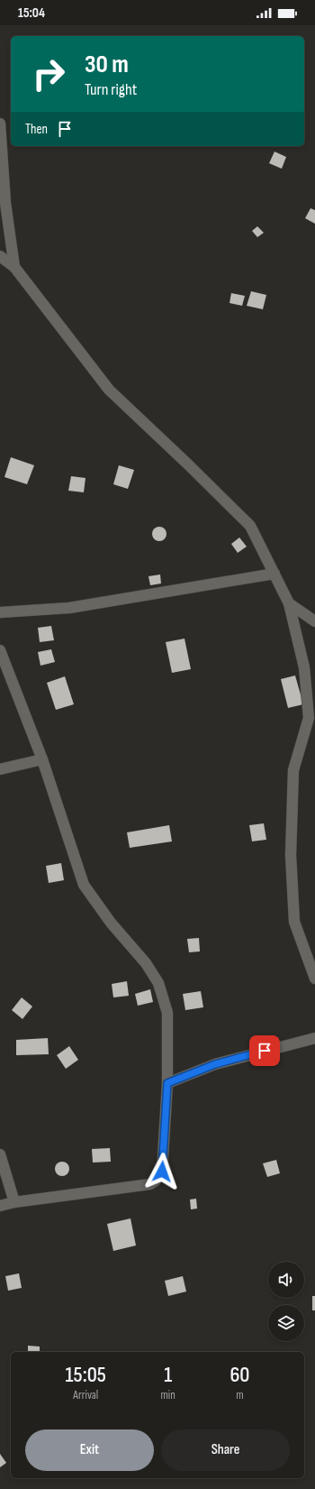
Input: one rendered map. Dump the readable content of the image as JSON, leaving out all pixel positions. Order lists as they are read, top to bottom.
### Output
{
  "page": {
    "status": "15:04",
    "turn": ["30 m", "Turn right"],
    "then": "Then",
    "eta": [
      "15:05",
      "Arrival",
      "1",
      "min",
      "60",
      "m"
    ],
    "buttons": ["Exit", "Share"]
  }
}
